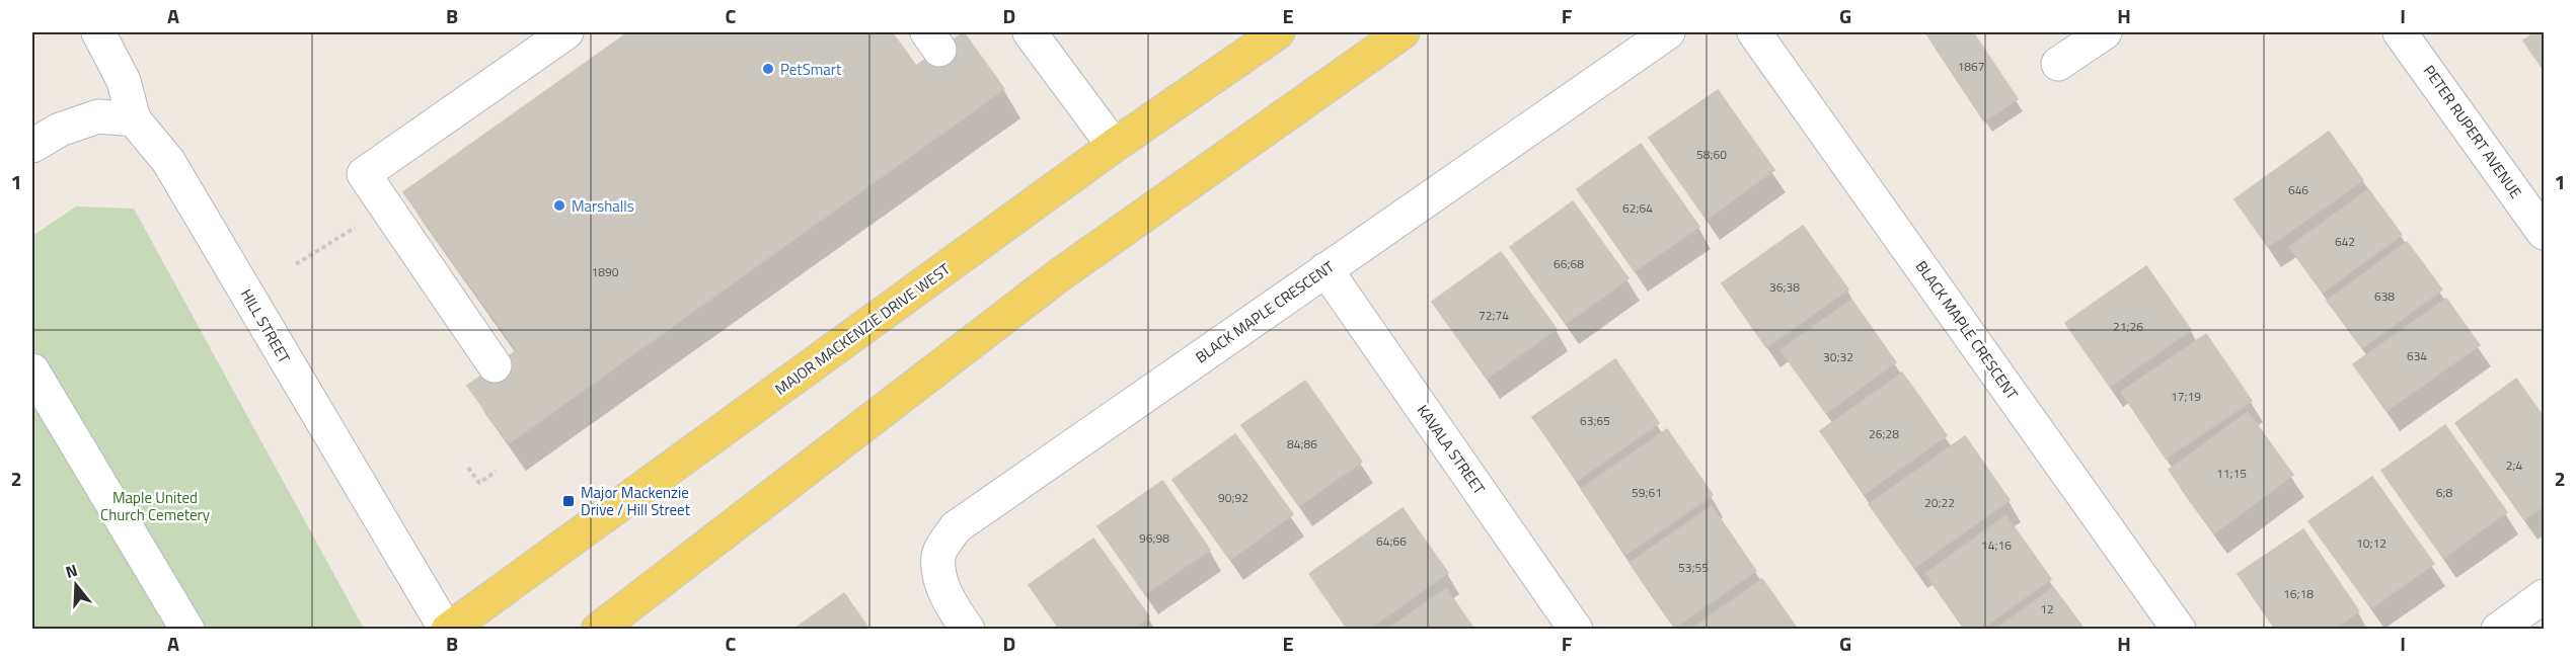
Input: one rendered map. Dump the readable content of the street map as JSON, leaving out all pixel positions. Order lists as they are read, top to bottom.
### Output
{
  "streets": {
    "main road": ["MAJOR MACKENZIE DRIVE WEST"],
    "street": [
      "PETER RUPERT AVENUE",
      "BLACK MAPLE CRESCENT",
      "HILL STREET",
      "KAVALA STREET"
    ]
  },
  "crossings": [
    ["BLACK MAPLE CRESCENT", "KAVALA STREET"],
    ["HILL STREET", "MAJOR MACKENZIE DRIVE WEST"]
  ],
  "parks": ["Maple United Church Cemetery"],
  "places": {
    "other": ["PetSmart", "Marshalls"],
    "transit": ["Major Mackenzie Drive / Hill Street"]
  },
  "house_numbers": [
    "1867",
    "58;60",
    "646",
    "62;64",
    "642",
    "66;68",
    "1890",
    "36;38",
    "638",
    "72;74",
    "21;26",
    "634",
    "30;32",
    "17;19",
    "63;65",
    "26;28",
    "84;86",
    "2;4",
    "11;15",
    "59;61",
    "6;8",
    "90;92",
    "20;22",
    "96;98",
    "64;66",
    "10;12",
    "14;16",
    "53;55",
    "16;18",
    "12"
  ],
  "north": "top",
  "grid": {
    "columns": [
      "A",
      "B",
      "C",
      "D",
      "E",
      "F",
      "G",
      "H",
      "I"
    ],
    "rows": ["1", "2"]
  }
}
